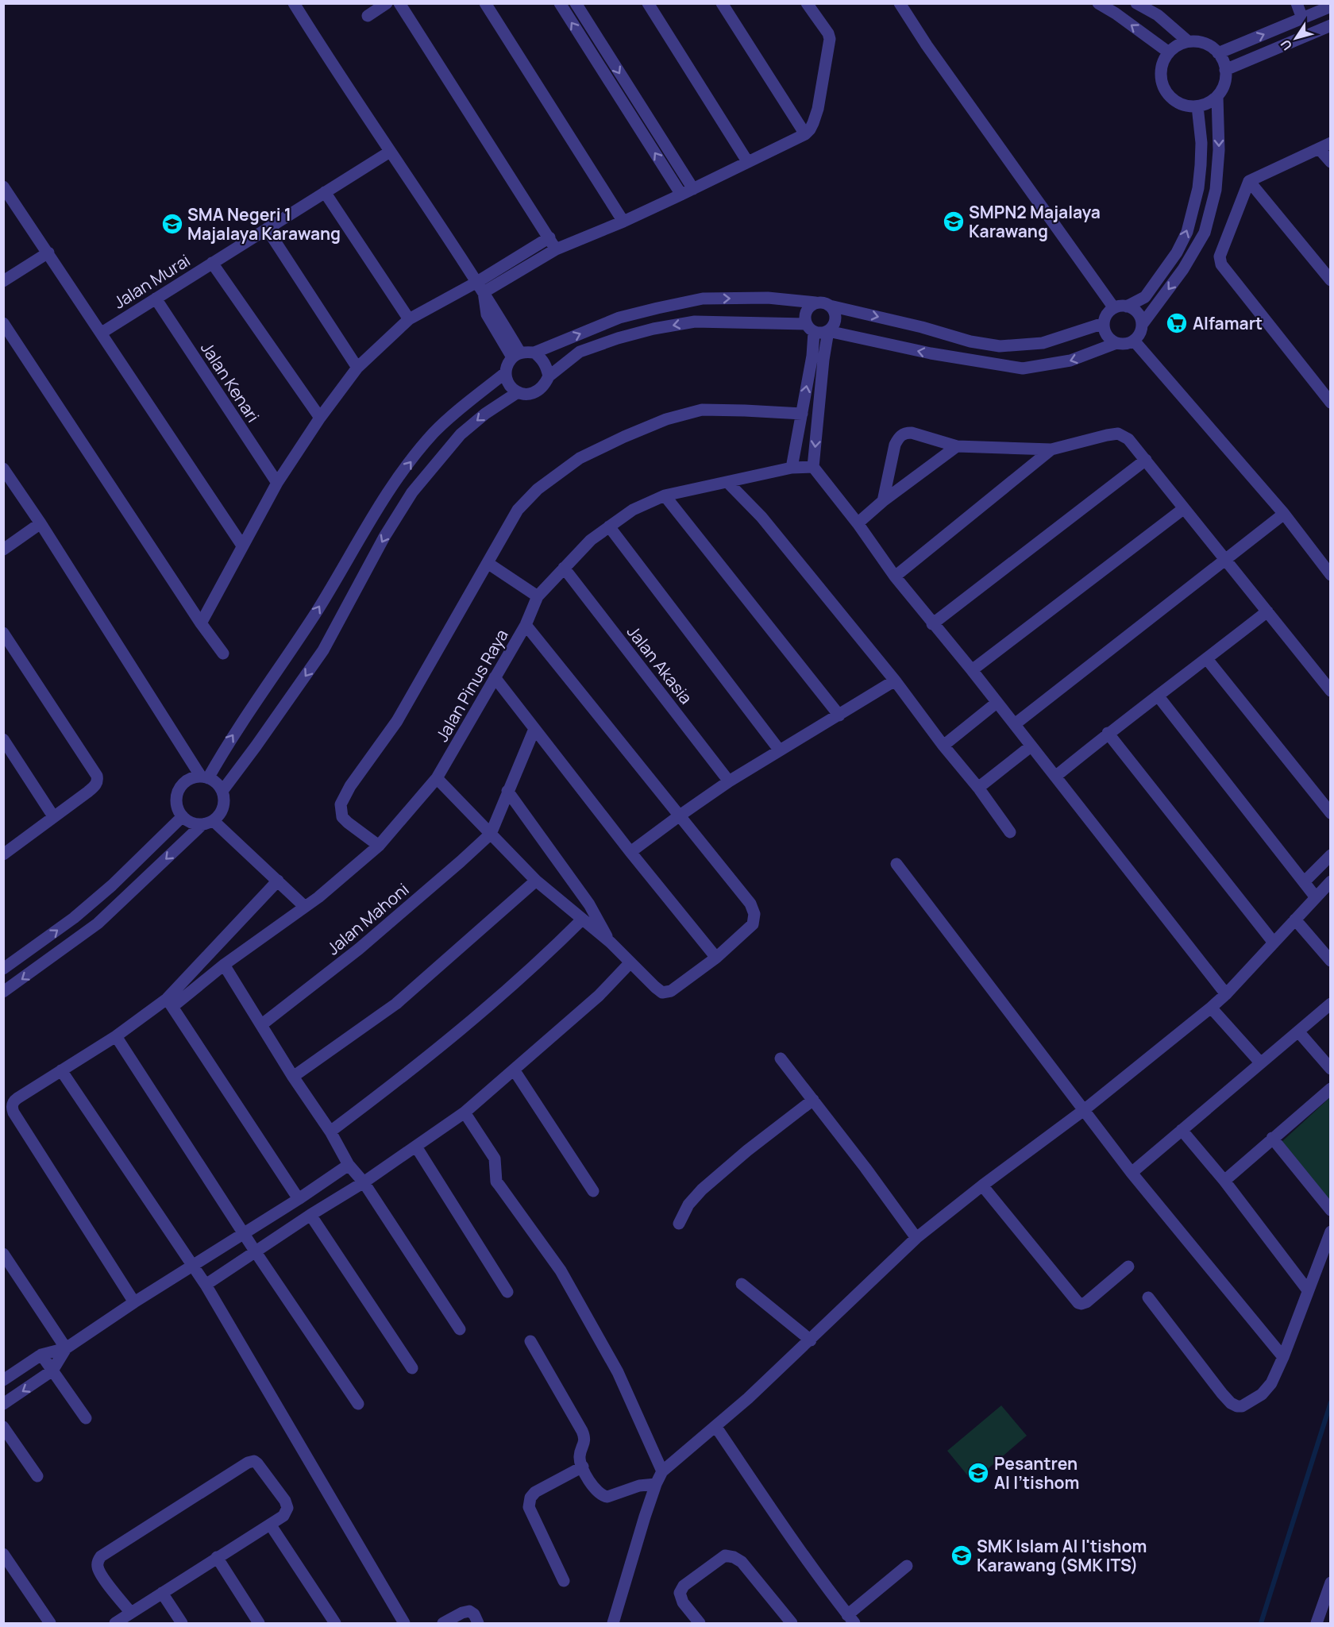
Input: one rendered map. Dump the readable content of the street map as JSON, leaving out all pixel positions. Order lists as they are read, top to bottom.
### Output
{
  "streets": {
    "street": [
      "Jalan Murai",
      "Jalan Kenari",
      "Jalan Akasia",
      "Jalan Pinus Raya",
      "Jalan Mahoni"
    ]
  },
  "crossings": [
    ["Jalan Murai", "Jalan Kenari"],
    ["Jalan Akasia", "Jalan Pinus Raya"]
  ],
  "places": {
    "school or university": [
      "SMPN2 Majalaya Karawang",
      "SMA Negeri 1 Majalaya Karawang",
      "Pesantren Al I’tishom",
      "SMK Islam Al I'tishom Karawang (SMK ITS)"
    ],
    "supermarket": ["Alfamart"]
  },
  "north": "bottom left"
}
